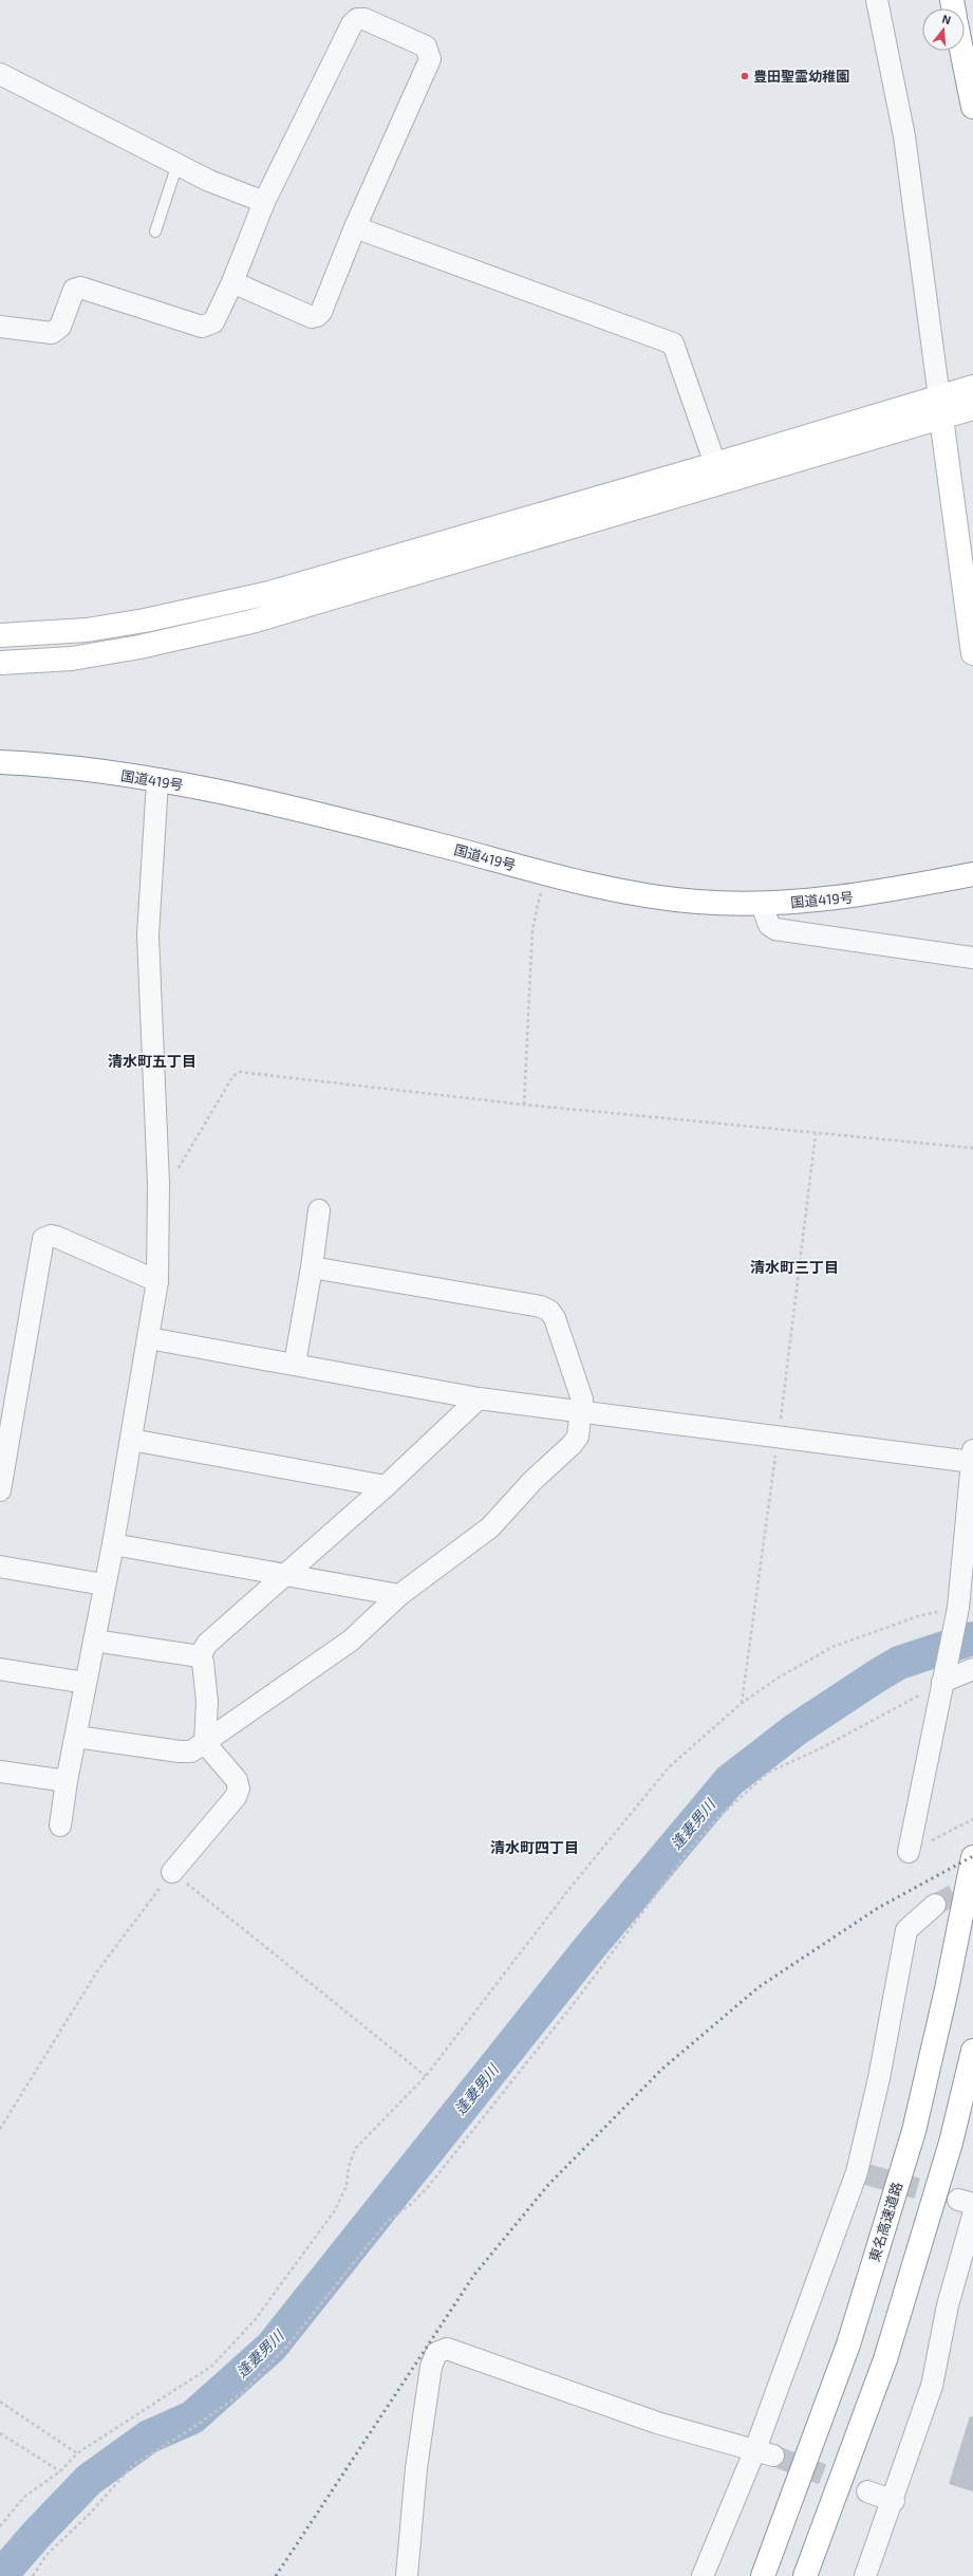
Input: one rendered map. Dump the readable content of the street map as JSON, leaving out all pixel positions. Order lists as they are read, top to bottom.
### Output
{
  "streets": {
    "main road": ["国道419号", "東名高速道路"]
  },
  "districts": ["清水町五丁目", "清水町三丁目", "清水町四丁目"],
  "water": ["逢妻男川"],
  "places": ["豊田聖霊幼稚園"],
  "north": "top"
}
